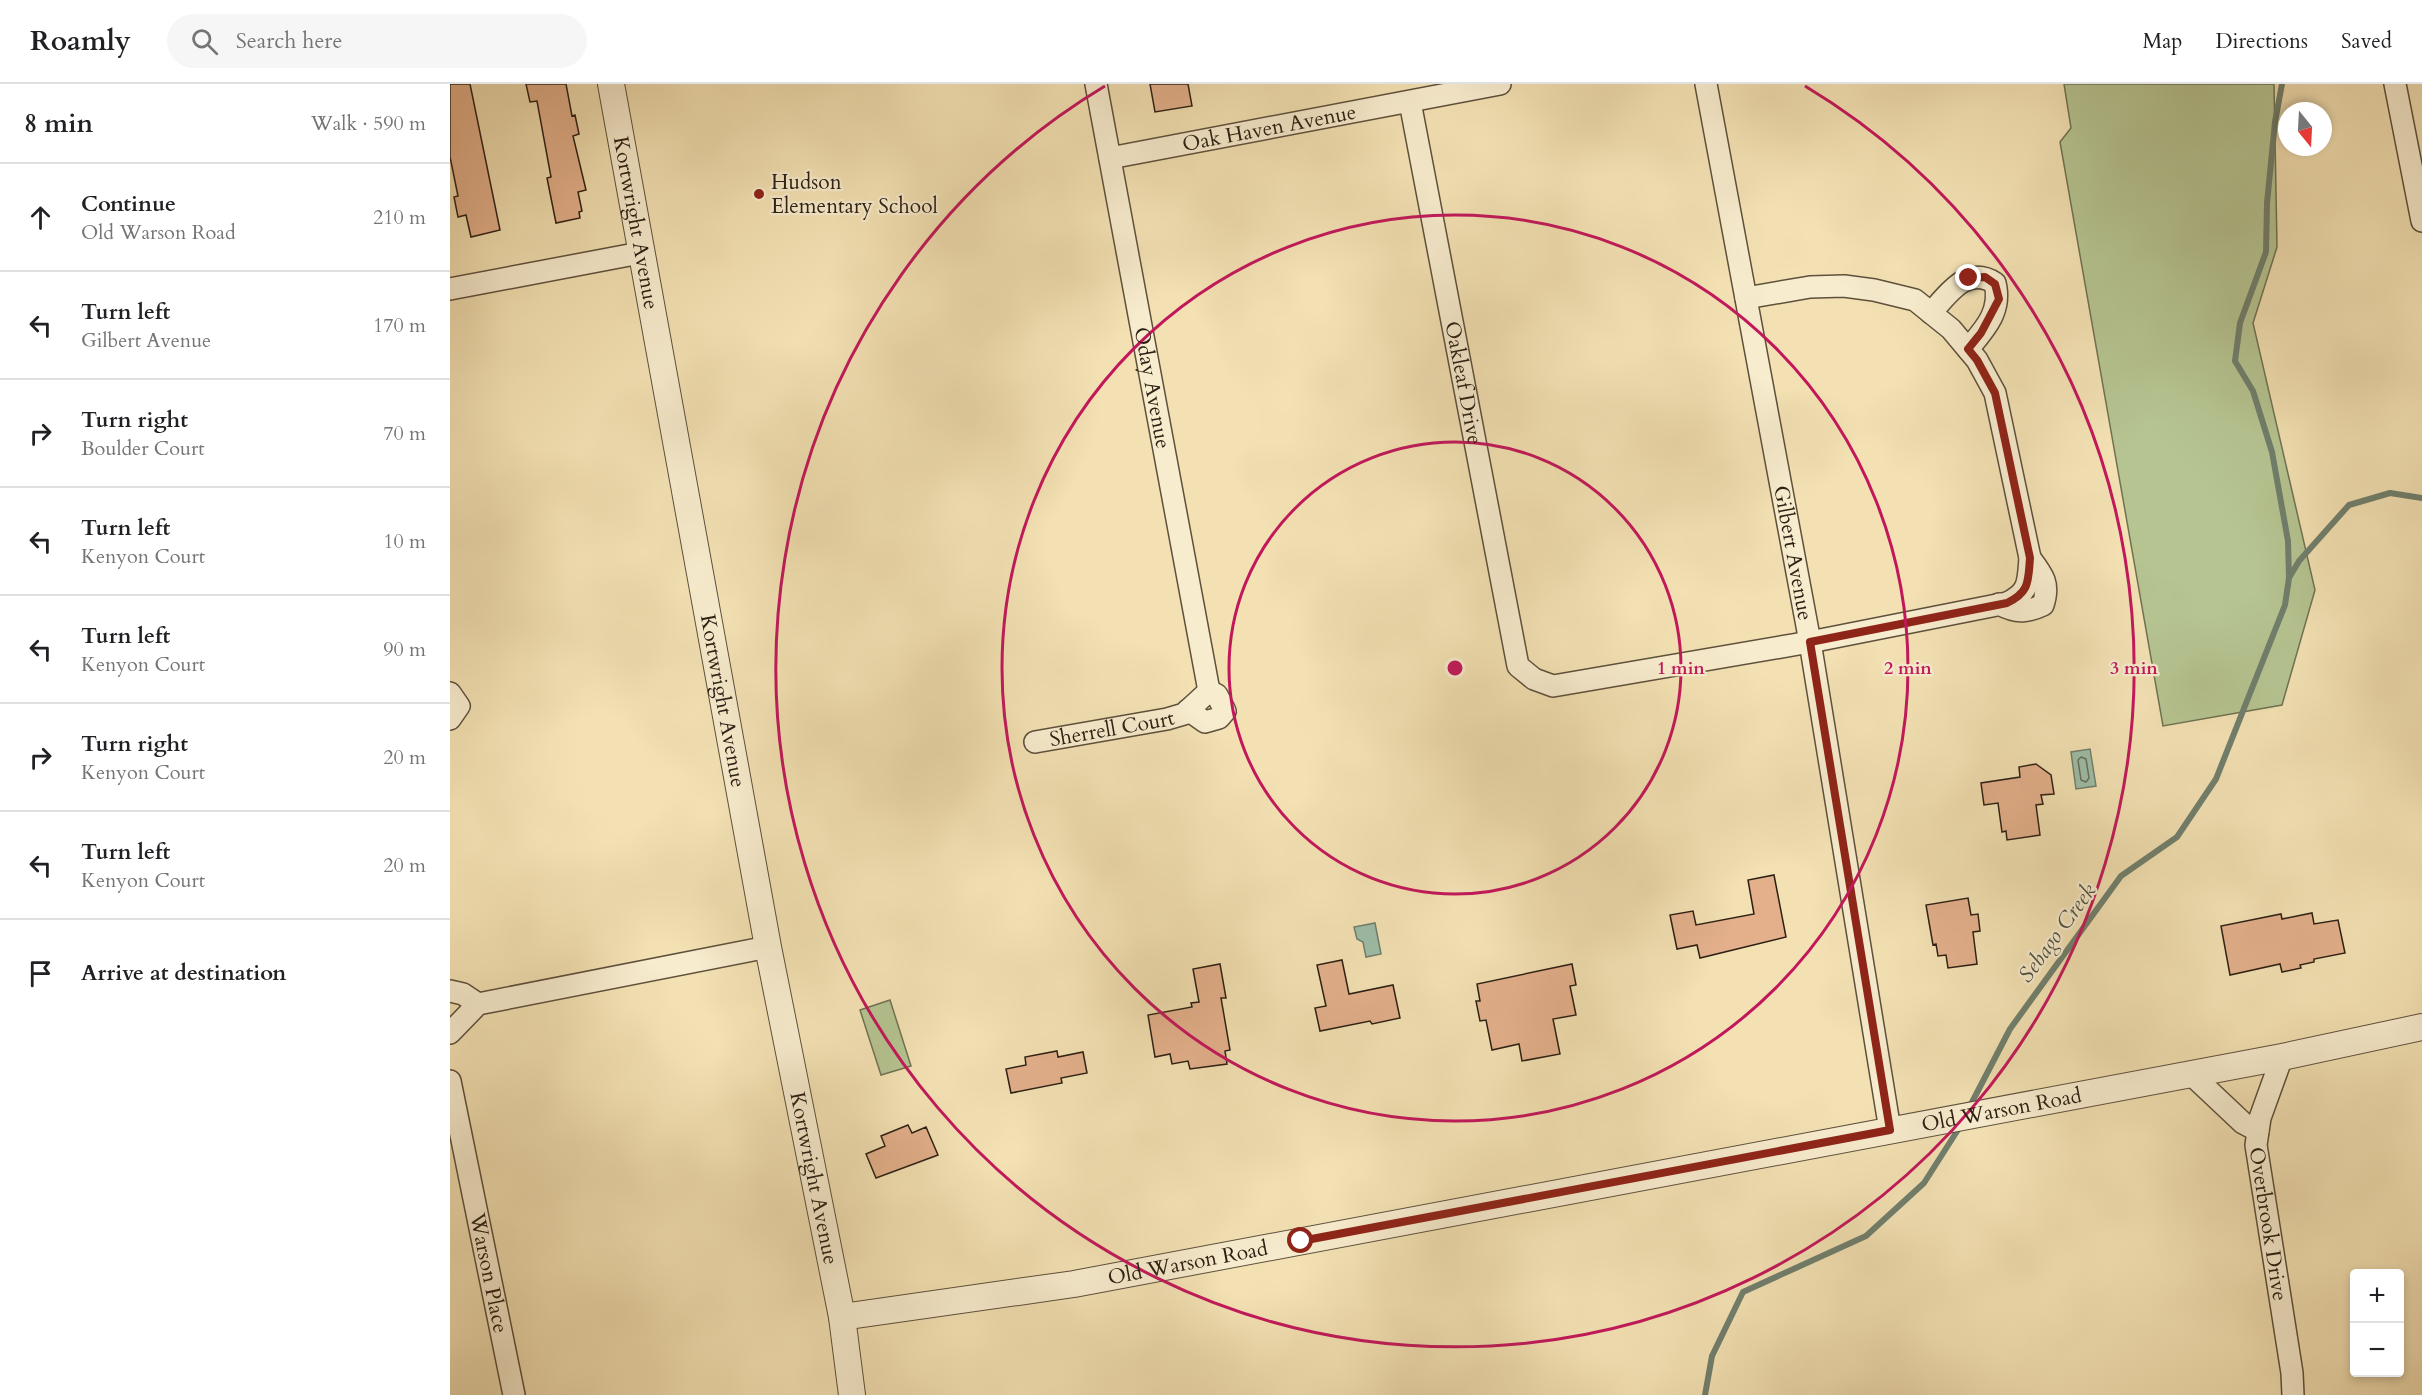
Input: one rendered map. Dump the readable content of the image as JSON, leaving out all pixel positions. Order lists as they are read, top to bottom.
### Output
{
  "streets": {
    "street": [
      "Oak Haven Avenue",
      "Kortwright Avenue",
      "Oakleaf Drive",
      "Oday Avenue",
      "Gilbert Avenue",
      "Sherrell Court",
      "Old Warson Road",
      "Overbrook Drive",
      "Warson Place"
    ]
  },
  "crossings": [
    ["Oak Haven Avenue", "Oakleaf Drive"],
    ["Oak Haven Avenue", "Oday Avenue"],
    ["Kortwright Avenue", "Old Warson Road"],
    ["Oakleaf Drive", "Gilbert Avenue"],
    ["Oday Avenue", "Sherrell Court"],
    ["Gilbert Avenue", "Old Warson Road"],
    ["Old Warson Road", "Overbrook Drive"]
  ],
  "water": ["Sebago Creek"],
  "places": ["Hudson Elementary School"],
  "north": "bottom",
  "page": {
    "header": "Roamly",
    "search": "Search here",
    "nav": ["Map", "Directions", "Saved"],
    "heading": ["8 min", "Walk · 590 m"],
    "list": [
      ["Continue", "Old Warson Road", "210 m"],
      ["Turn left", "Gilbert Avenue", "170 m"],
      ["Turn right", "Boulder Court", "70 m"],
      ["Turn left", "Kenyon Court", "10 m"],
      ["Turn left", "Kenyon Court", "90 m"],
      ["Turn right", "Kenyon Court", "20 m"],
      ["Turn left", "Kenyon Court", "20 m"],
      "Arrive at destination"
    ],
    "map_buttons": ["+", "−"]
  },
  "rings": ["1 min", "2 min", "3 min"]
}
